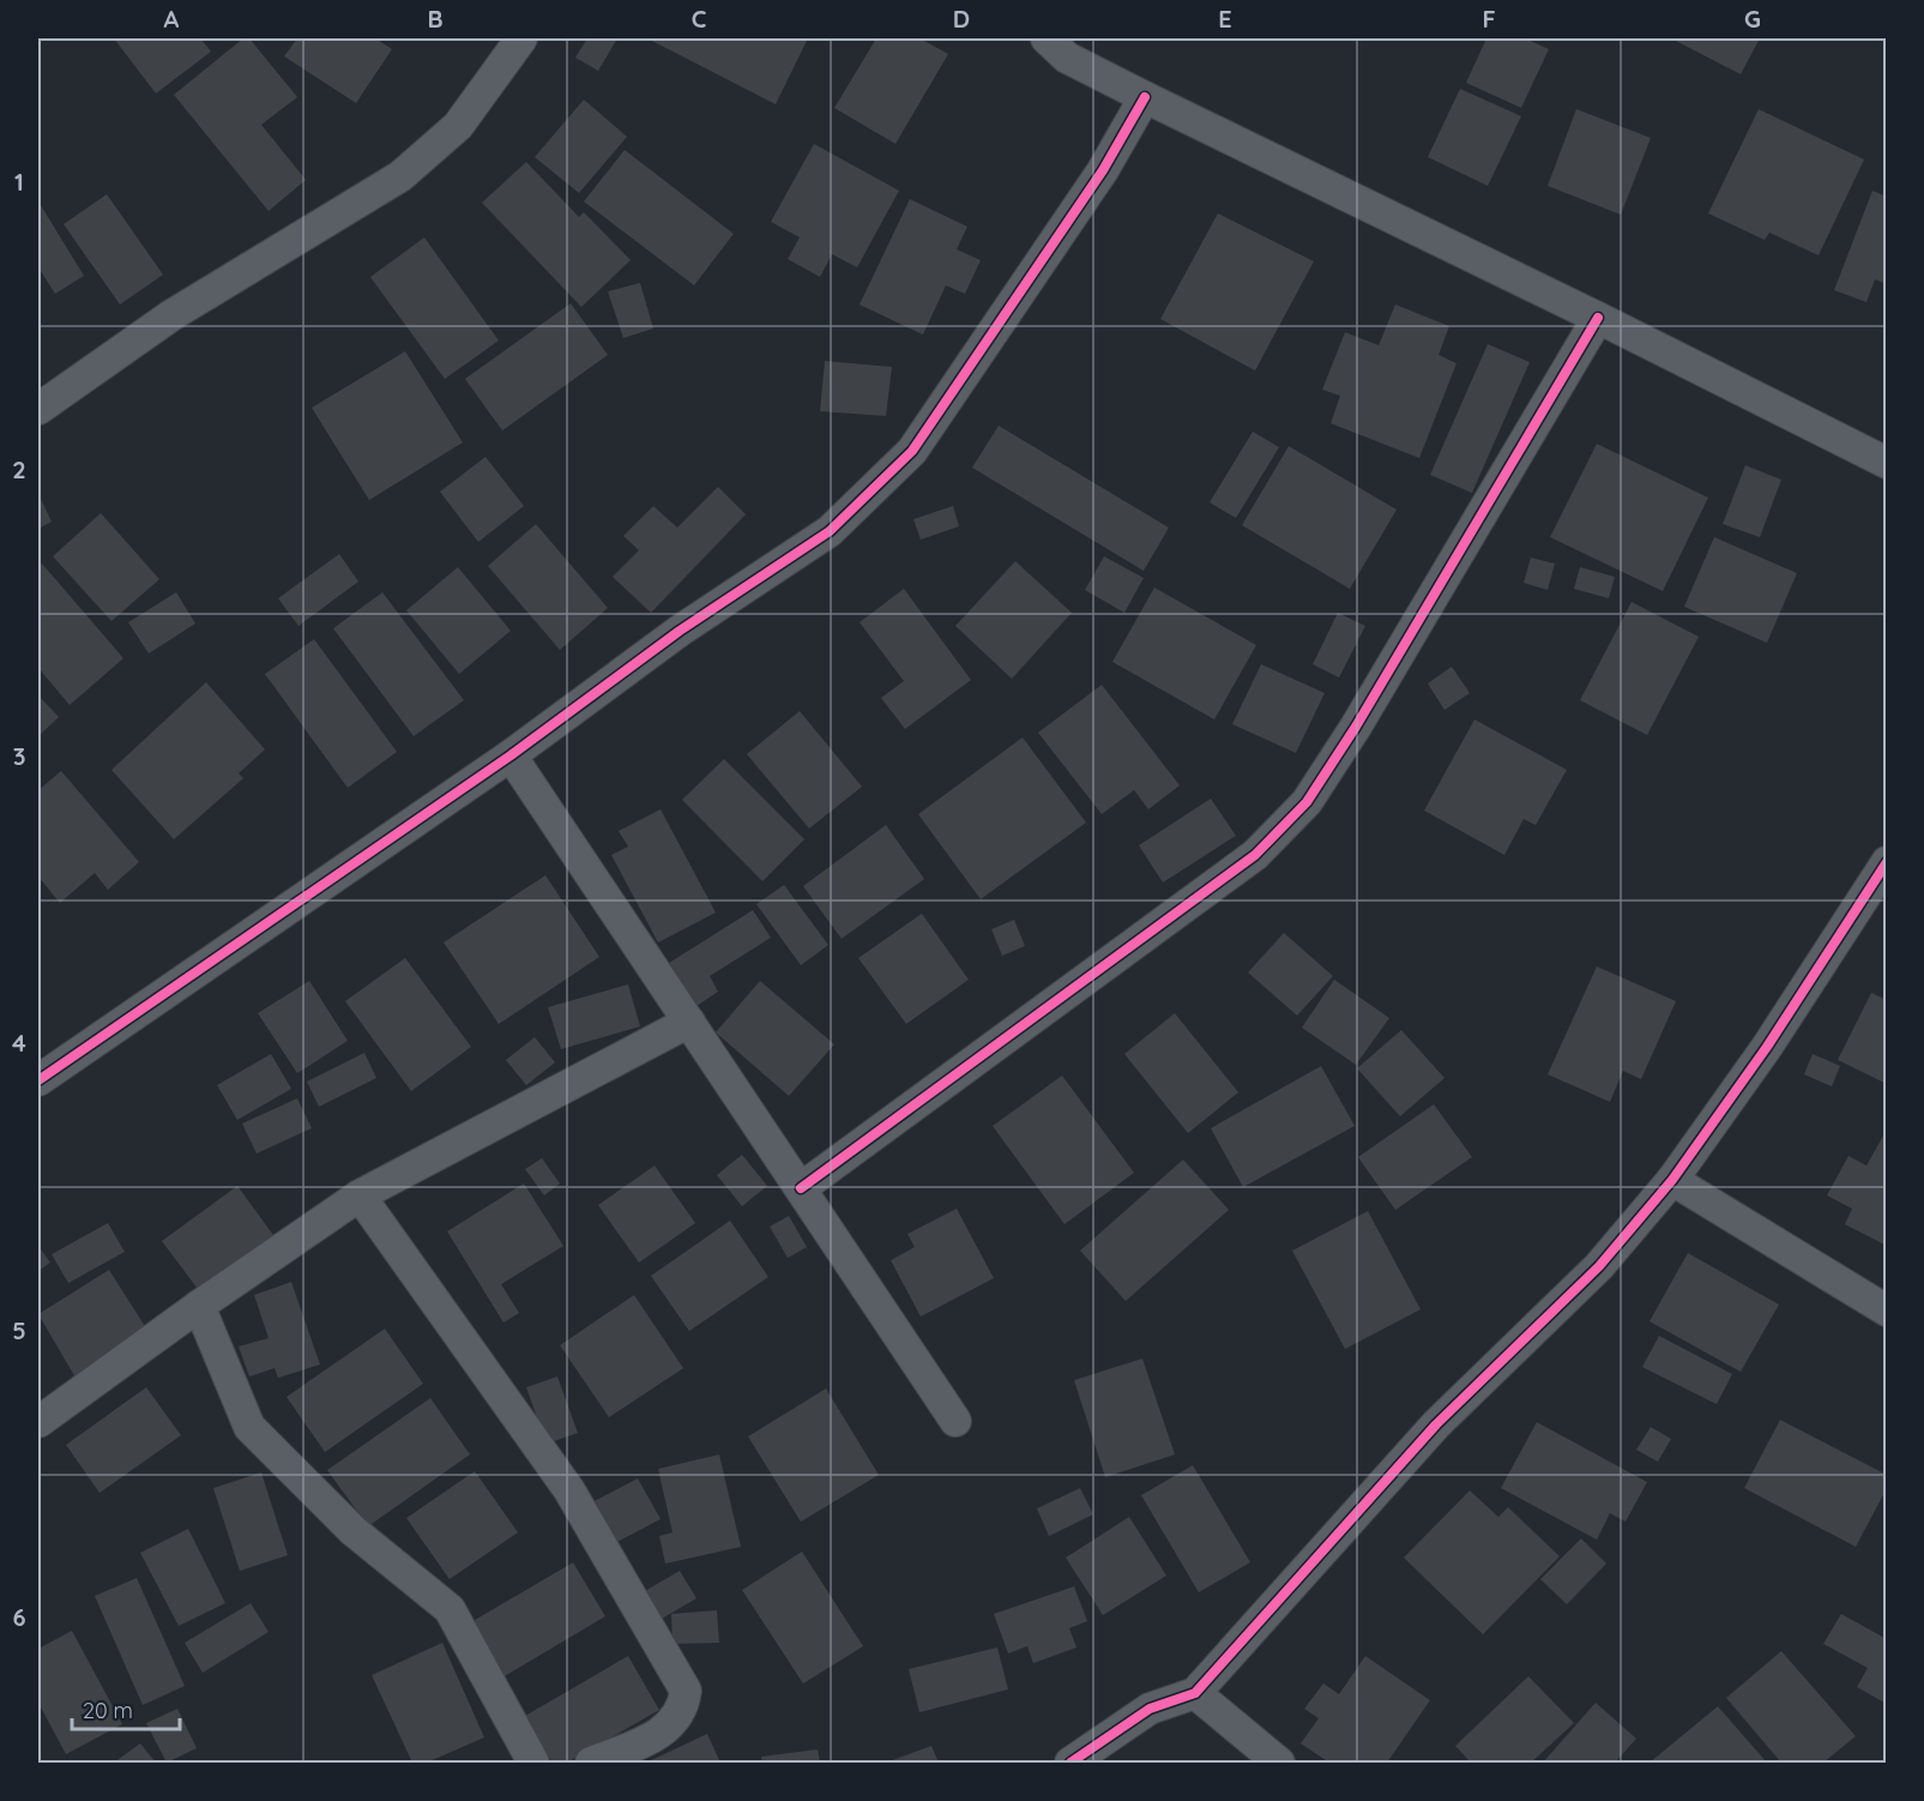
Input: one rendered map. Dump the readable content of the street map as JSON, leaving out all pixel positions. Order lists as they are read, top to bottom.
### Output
{
  "scale_bar": "20 m",
  "grid": {
    "columns": [
      "A",
      "B",
      "C",
      "D",
      "E",
      "F",
      "G"
    ],
    "rows": [
      "1",
      "2",
      "3",
      "4",
      "5",
      "6"
    ]
  }
}
